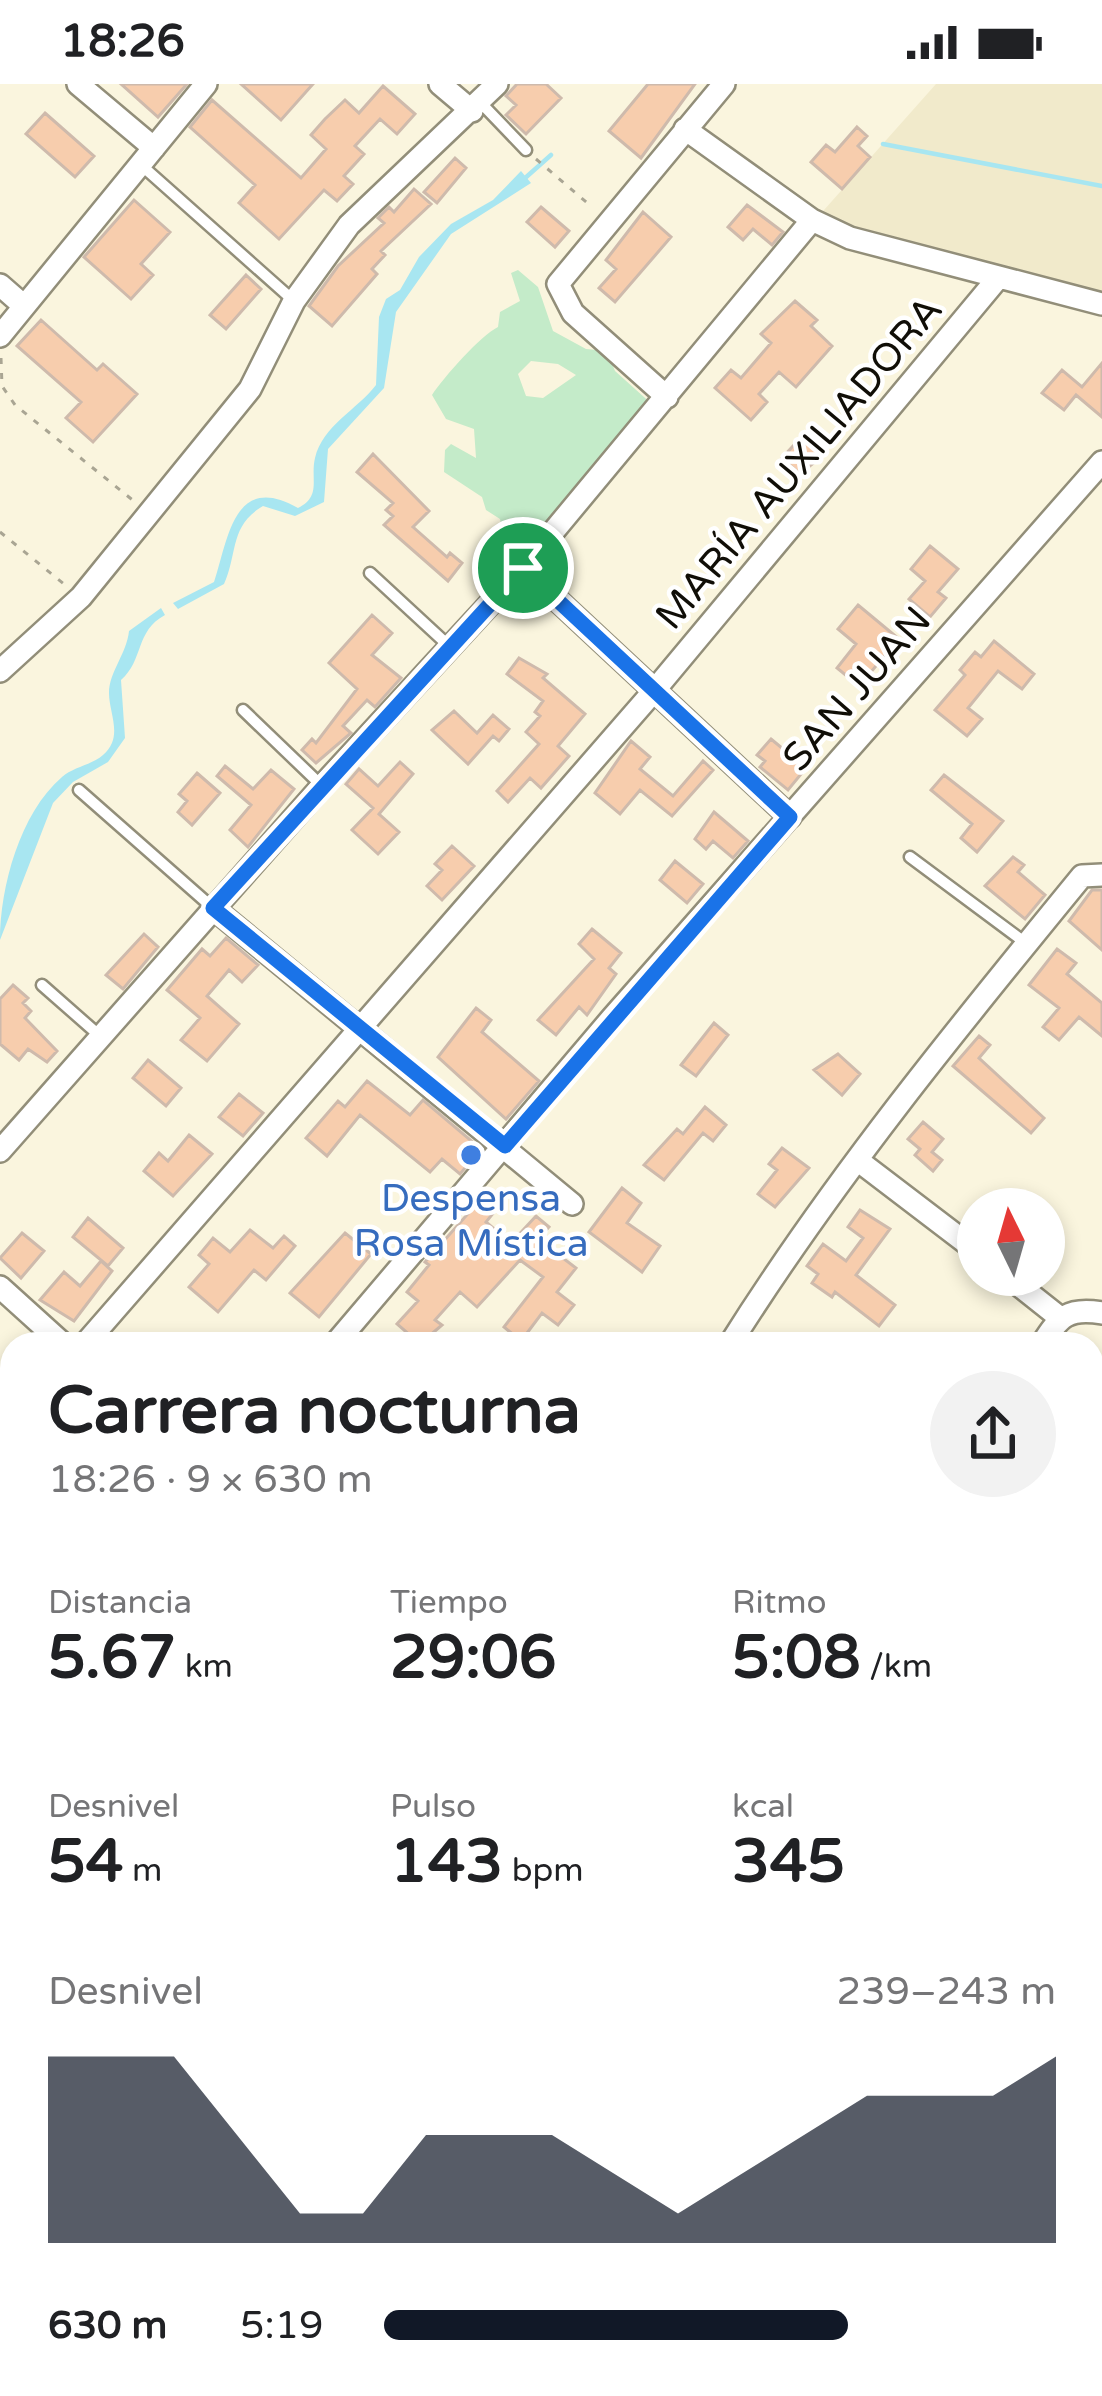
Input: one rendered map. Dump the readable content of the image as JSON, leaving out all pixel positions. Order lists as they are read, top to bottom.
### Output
{
  "streets": {
    "street": ["MARÍA AUXILIADORA", "SAN JUAN"]
  },
  "places": ["Despensa Rosa Mística"],
  "north": "top",
  "page": {
    "status": "18:26",
    "heading": ["Carrera nocturna", "18:26 · 9 × 630 m"],
    "stats": [
      ["Distancia", "5.67 km"],
      ["Tiempo", "29:06"],
      ["Ritmo", "5:08 /km"],
      ["Desnivel", "54 m"],
      ["Pulso", "143 bpm"],
      ["kcal", "345"]
    ],
    "chart": ["Desnivel", "239–243 m"],
    "list": [
      {
        "name": "630 m",
        "note": "5:19"
      }
    ]
  }
}
